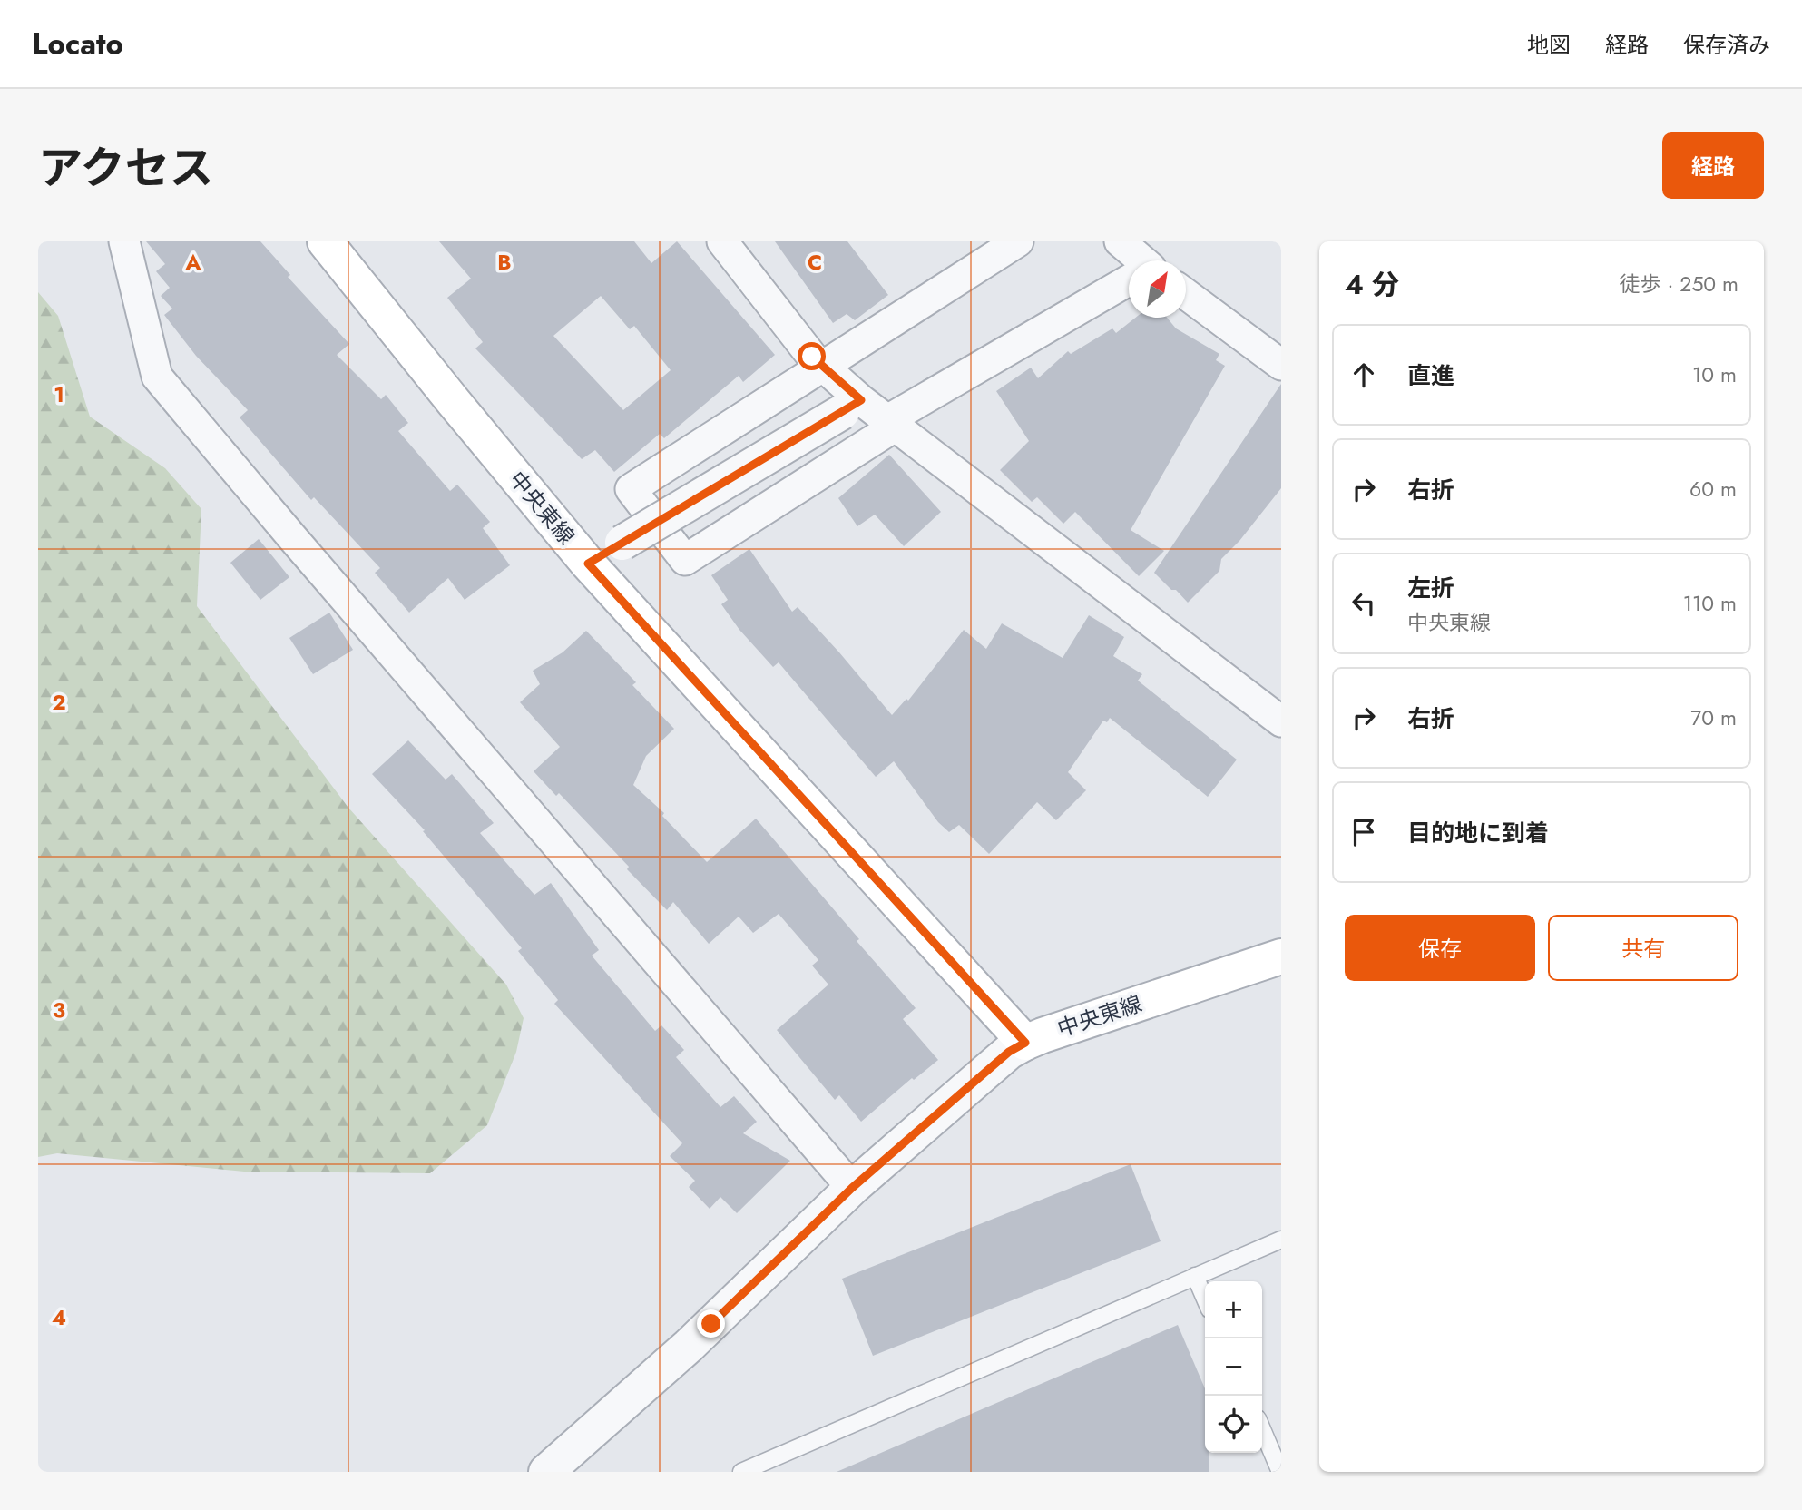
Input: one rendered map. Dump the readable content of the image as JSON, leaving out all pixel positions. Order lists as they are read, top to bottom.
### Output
{
  "streets": {
    "main road": ["中央東線"]
  },
  "north": "top right",
  "page": {
    "header": "Locato",
    "nav": ["地図", "経路", "保存済み"],
    "title": "アクセス",
    "buttons": [
      "経路",
      ["保存", "共有"]
    ],
    "heading": ["4 分", "徒歩 · 250 m"],
    "list": [
      ["直進", "10 m"],
      ["右折", "60 m"],
      ["左折", "中央東線", "110 m"],
      ["右折", "70 m"],
      "目的地に到着"
    ],
    "map_buttons": ["+", "−"]
  },
  "grid": {
    "columns": ["A", "B", "C"],
    "rows": [
      "1",
      "2",
      "3",
      "4"
    ]
  }
}
